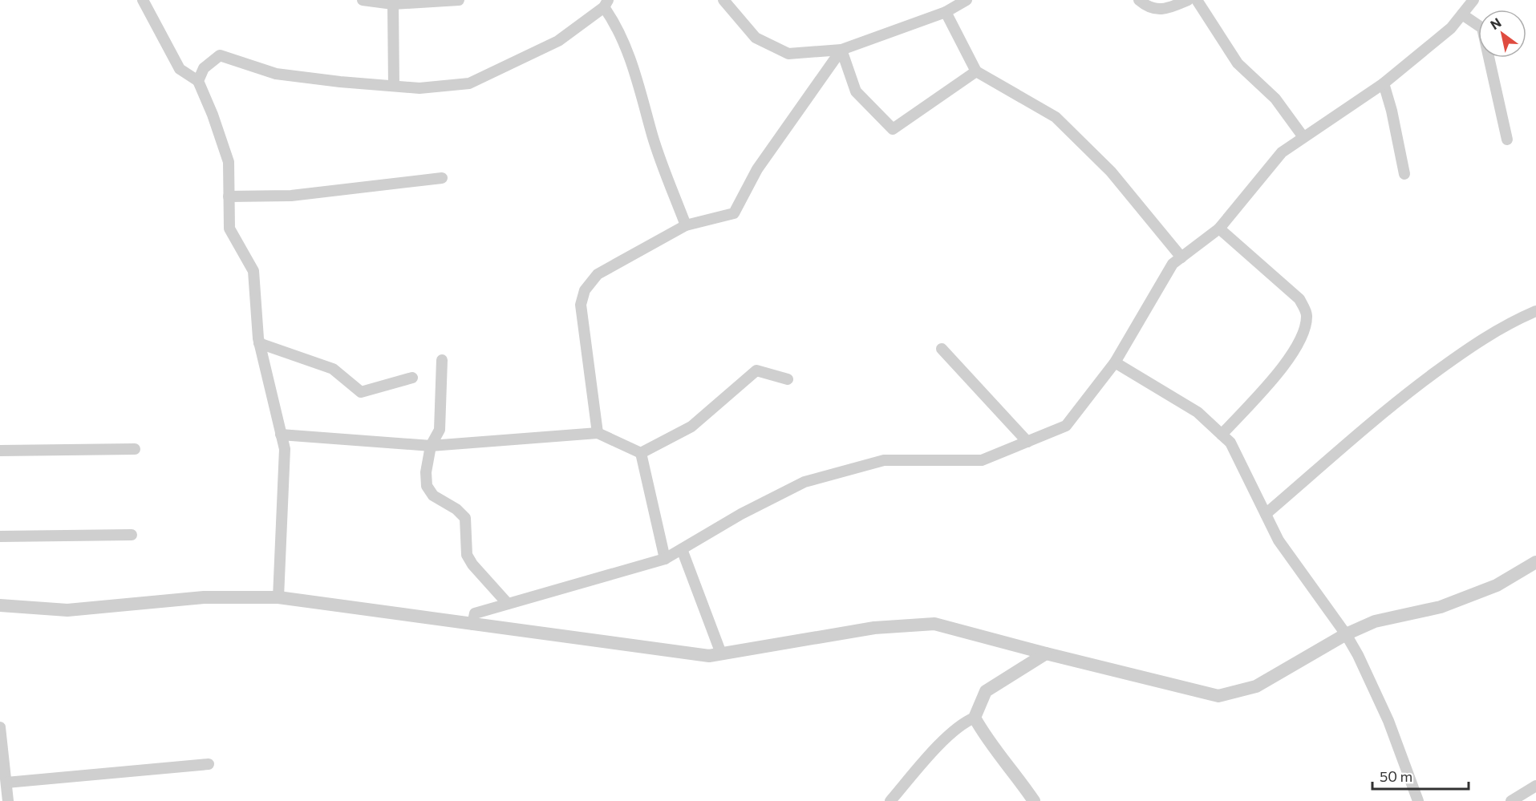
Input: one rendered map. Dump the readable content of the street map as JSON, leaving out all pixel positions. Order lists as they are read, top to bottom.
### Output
{
  "scale_bar": "50 m",
  "north": "top left"
}
